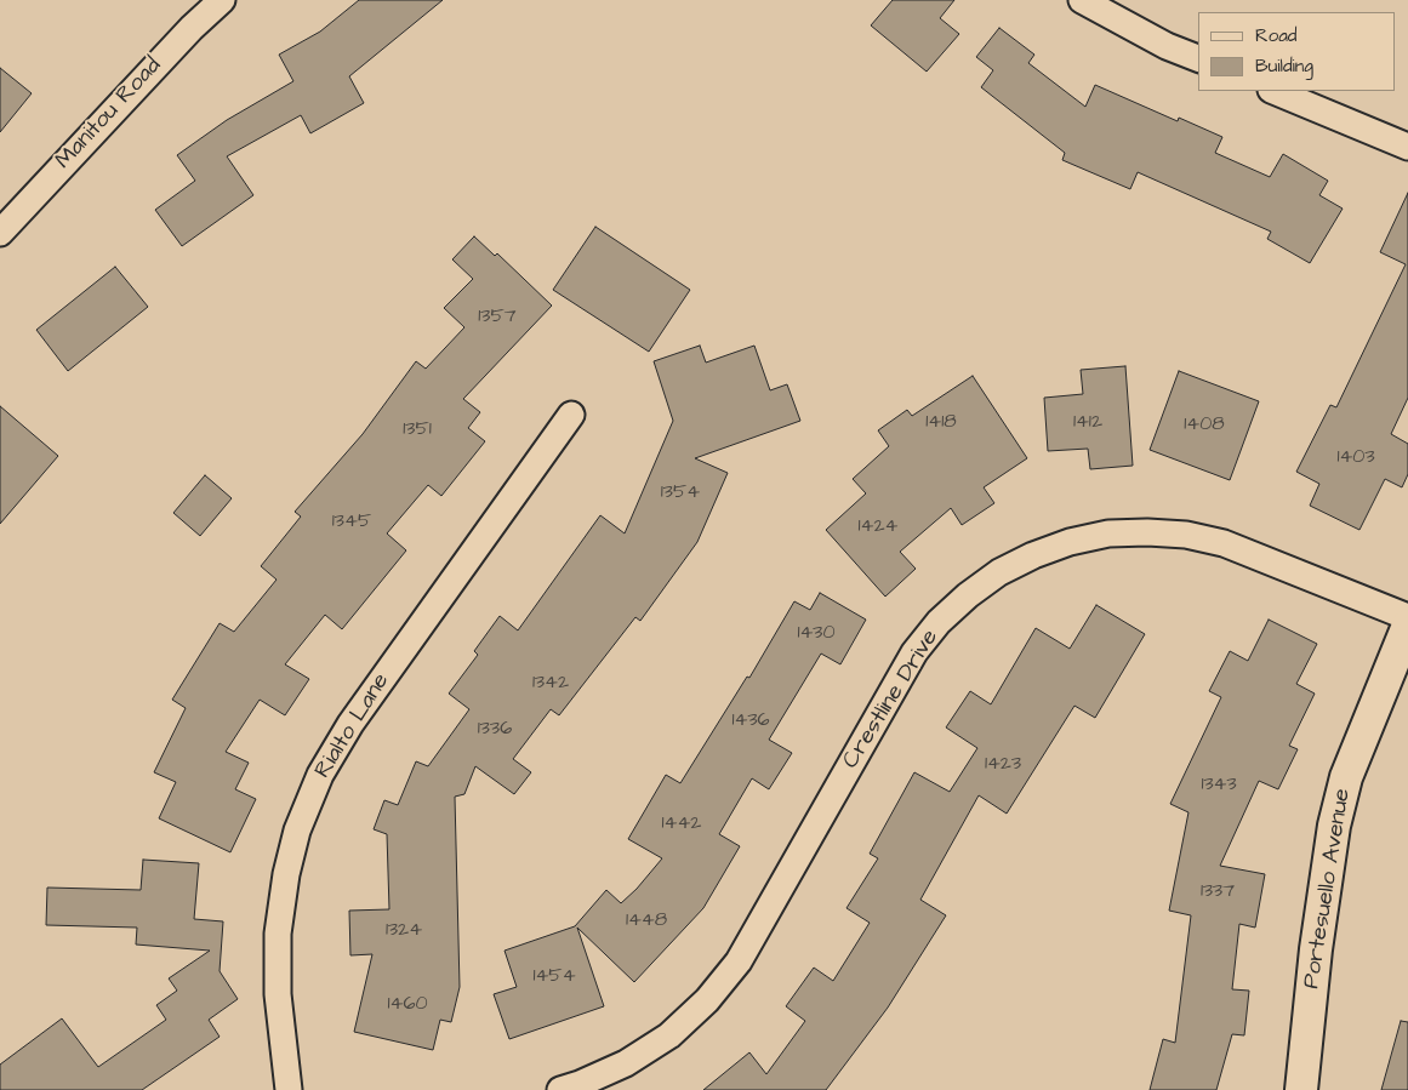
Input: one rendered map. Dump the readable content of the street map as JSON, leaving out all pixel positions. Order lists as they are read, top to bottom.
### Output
{
  "streets": {
    "street": [
      "Manitou Road",
      "Crestline Drive",
      "Rialto Lane",
      "Portesuello Avenue"
    ]
  },
  "house_numbers": [
    "1357",
    "1418",
    "1412",
    "1408",
    "1351",
    "1403",
    "1354",
    "1345",
    "1424",
    "1430",
    "1342",
    "1436",
    "1336",
    "1423",
    "1343",
    "1442",
    "1337",
    "1448",
    "1324",
    "1454",
    "1460"
  ],
  "legend": ["Road", "Building"]
}
